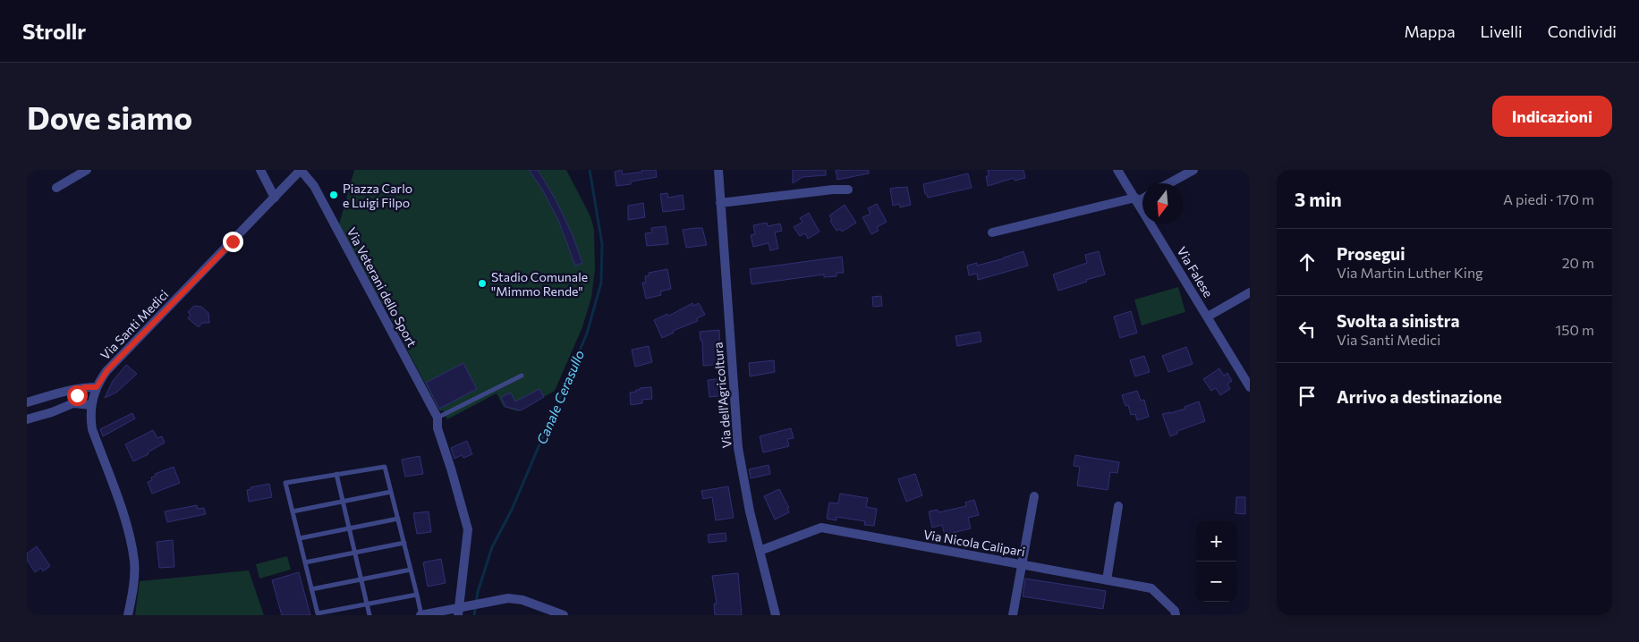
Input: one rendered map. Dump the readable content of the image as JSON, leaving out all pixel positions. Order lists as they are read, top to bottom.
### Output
{
  "streets": {
    "street": [
      "Via Falese",
      "Via Veterani dello Sport",
      "Via Santi Medici",
      "Via dell'Agricoltura",
      "Via Nicola Calipari"
    ]
  },
  "crossings": [
    ["Via Veterani dello Sport", "Via Santi Medici"],
    ["Via dell'Agricoltura", "Via Nicola Calipari"]
  ],
  "water": ["Canale Cerasullo"],
  "places": ["Piazza Carlo e Luigi Filpo", "Stadio Comunale \"Mimmo Rende\""],
  "north": "bottom",
  "page": {
    "header": "Strollr",
    "nav": ["Mappa", "Livelli", "Condividi"],
    "buttons": "Indicazioni",
    "title": "Dove siamo",
    "heading": ["3 min", "A piedi · 170 m"],
    "list": [
      ["Prosegui", "Via Martin Luther King", "20 m"],
      ["Svolta a sinistra", "Via Santi Medici", "150 m"],
      "Arrivo a destinazione"
    ],
    "map_buttons": ["+", "−"]
  }
}
